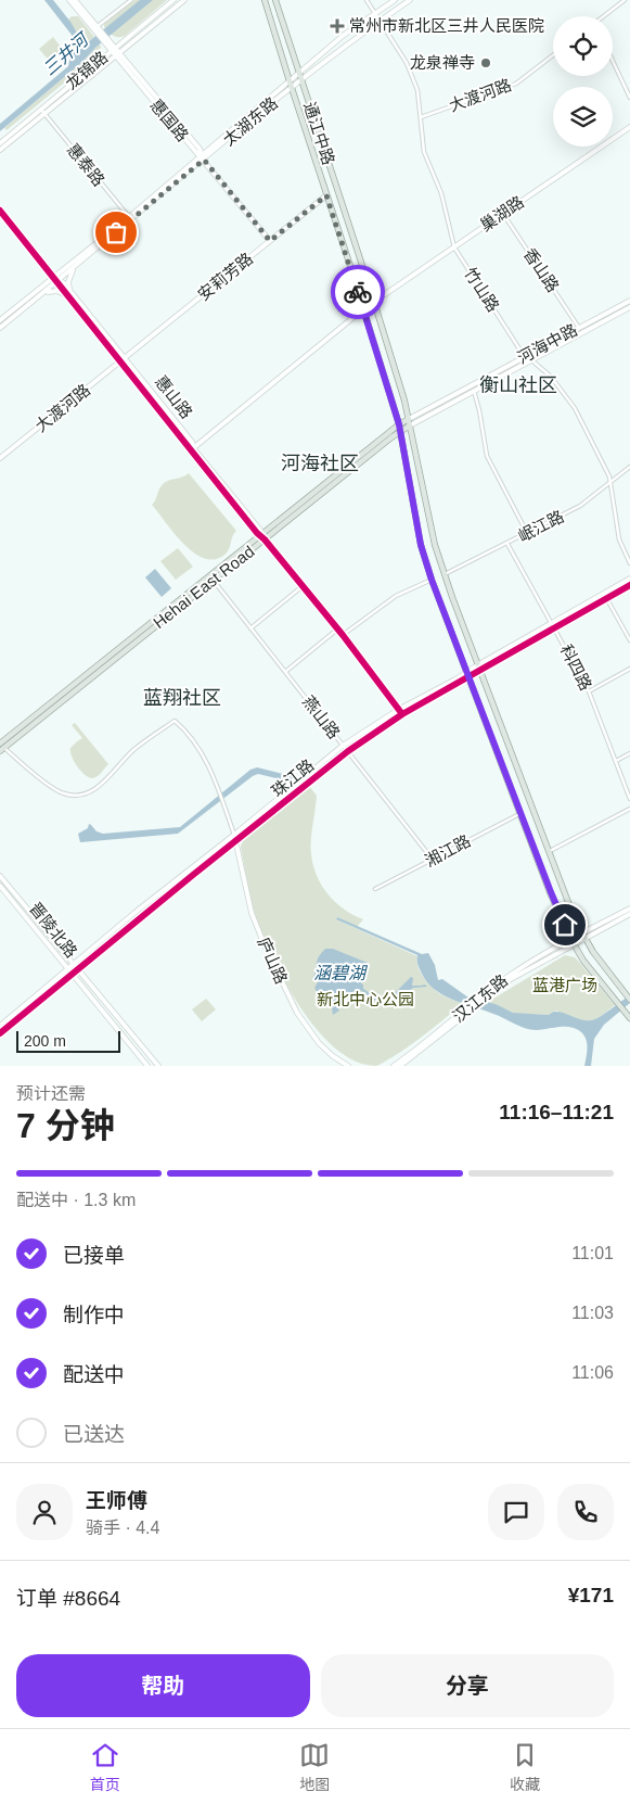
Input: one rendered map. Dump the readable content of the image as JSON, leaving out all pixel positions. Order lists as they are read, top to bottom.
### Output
{
  "streets": {
    "main road": ["通江中路", "Hehai East Road"],
    "street": [
      "龙锦路",
      "大渡河路",
      "惠国路",
      "太湖东路",
      "惠泰路",
      "巢湖路",
      "香山路",
      "安莉芳路",
      "竹山路",
      "河海中路",
      "惠山路",
      "岷江路",
      "科四路",
      "燕山路",
      "珠江路",
      "湘江路",
      "晋陵北路",
      "庐山路",
      "汉江东路"
    ]
  },
  "crossings": [
    ["龙锦路", "惠国路"],
    ["龙锦路", "惠泰路"],
    ["大渡河路", "安莉芳路"],
    ["大渡河路", "竹山路"],
    ["大渡河路", "惠山路"],
    ["惠国路", "太湖东路"],
    ["惠国路", "安莉芳路"],
    ["太湖东路", "通江中路"],
    ["太湖东路", "惠泰路"],
    ["太湖东路", "竹山路"],
    ["太湖东路", "惠山路"],
    ["通江中路", "巢湖路"],
    ["通江中路", "安莉芳路"],
    ["通江中路", "河海中路"],
    ["通江中路", "岷江路"],
    ["通江中路", "Hehai East Road"],
    ["通江中路", "珠江路"],
    ["巢湖路", "香山路"],
    ["巢湖路", "竹山路"],
    ["香山路", "河海中路"],
    ["安莉芳路", "惠山路"],
    ["竹山路", "河海中路"],
    ["竹山路", "岷江路"],
    ["河海中路", "Hehai East Road"],
    ["惠山路", "Hehai East Road"],
    ["惠山路", "珠江路"],
    ["岷江路", "科四路"],
    ["Hehai East Road", "燕山路"],
    ["科四路", "珠江路"],
    ["燕山路", "珠江路"],
    ["燕山路", "湘江路"],
    ["珠江路", "晋陵北路"],
    ["珠江路", "庐山路"]
  ],
  "districts": ["衡山社区", "河海社区", "蓝翔社区"],
  "water": ["三井河", "涵碧湖"],
  "parks": ["蓝港广场", "新北中心公园"],
  "places": {
    "health": ["常州市新北区三井人民医院"],
    "other": ["龙泉禅寺"]
  },
  "scale_bar": "200 m",
  "page": {
    "scale": "200 m",
    "heading": ["7 分钟", "预计还需", "11:16–11:21"],
    "panel": [
      "王师傅",
      "骑手 · 4.4",
      "订单 #8664",
      "¥171"
    ],
    "bar": "配送中 · 1.3 km",
    "list": [
      ["已接单", "11:01"],
      ["制作中", "11:03"],
      ["配送中", "11:06"],
      "已送达"
    ],
    "buttons": ["帮助", "分享"],
    "tabs": ["首页", "地图", "收藏"]
  }
}
